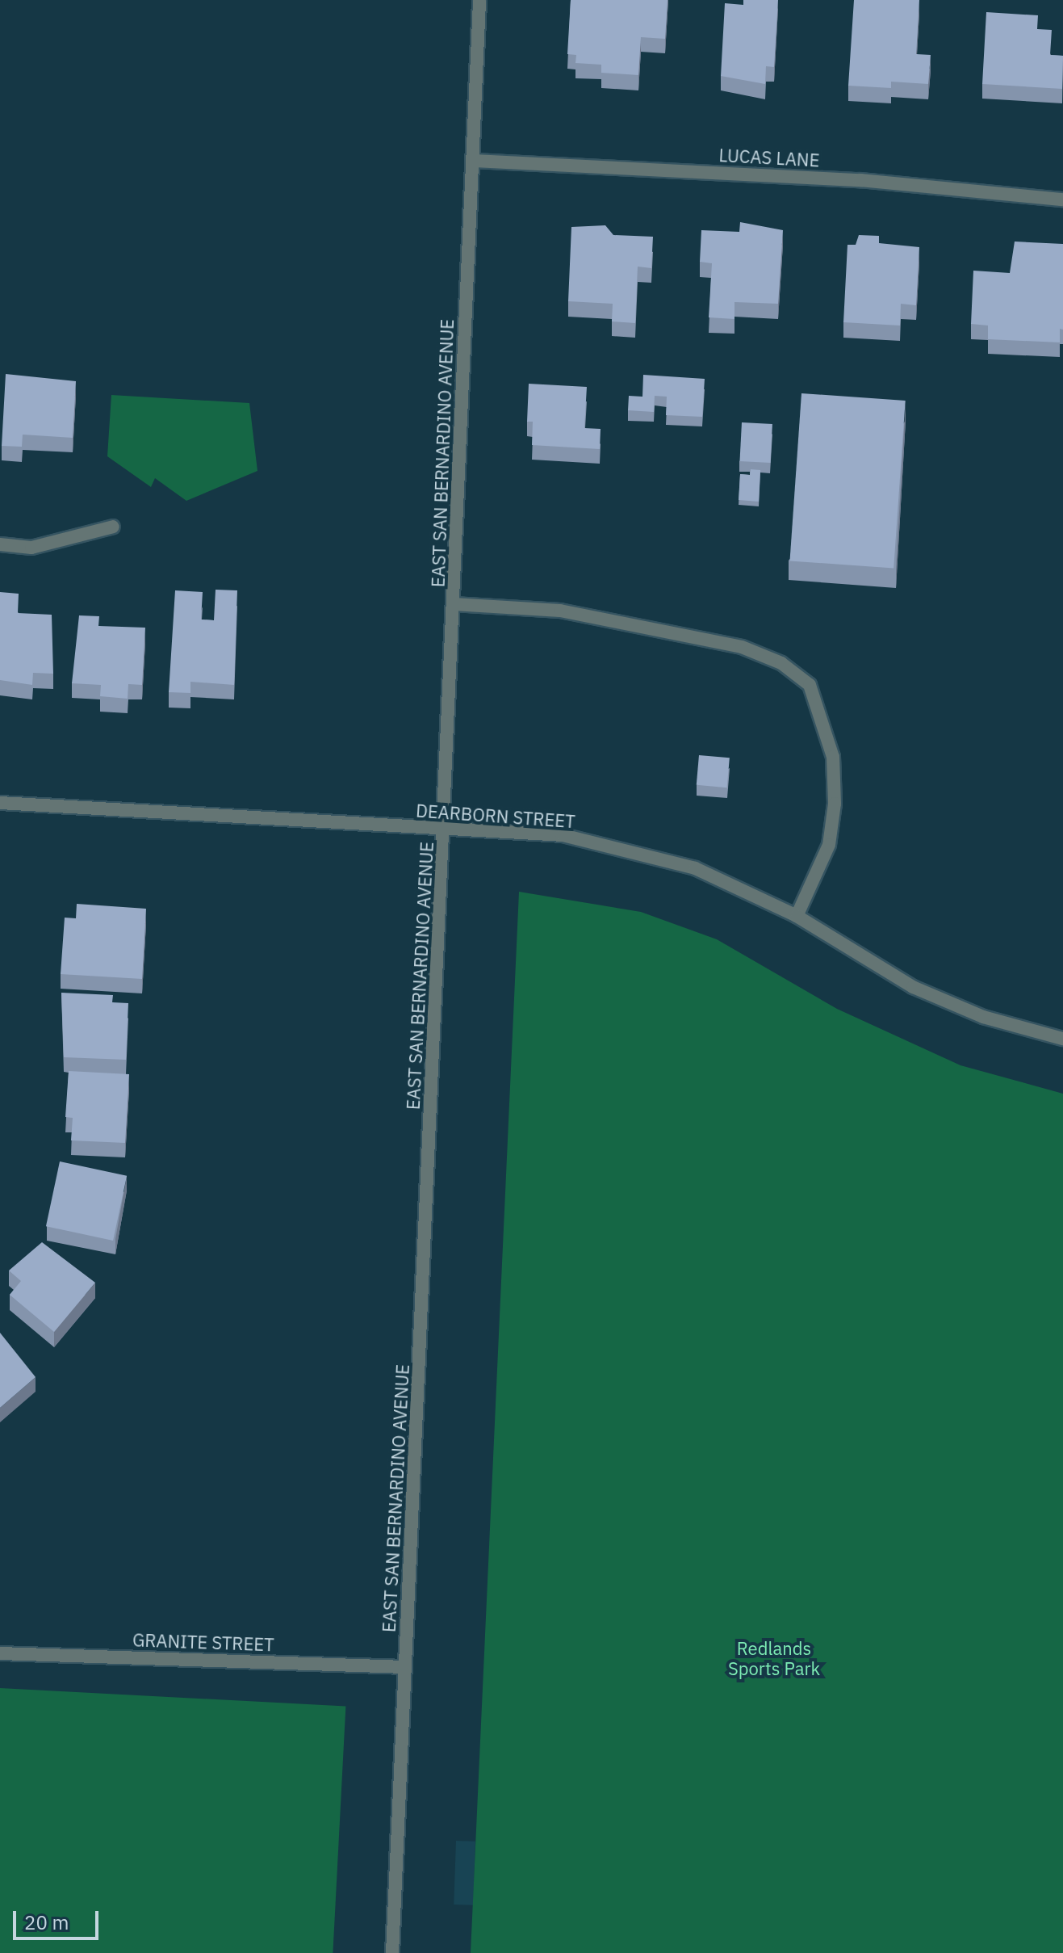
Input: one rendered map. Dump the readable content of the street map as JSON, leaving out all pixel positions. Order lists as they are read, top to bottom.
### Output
{
  "streets": {
    "street": [
      "LUCAS LANE",
      "EAST SAN BERNARDINO AVENUE",
      "DEARBORN STREET",
      "GRANITE STREET"
    ]
  },
  "crossings": [
    ["LUCAS LANE", "EAST SAN BERNARDINO AVENUE"],
    ["EAST SAN BERNARDINO AVENUE", "DEARBORN STREET"],
    ["EAST SAN BERNARDINO AVENUE", "GRANITE STREET"]
  ],
  "parks": ["Redlands Sports Park"],
  "scale_bar": "20 m"
}
